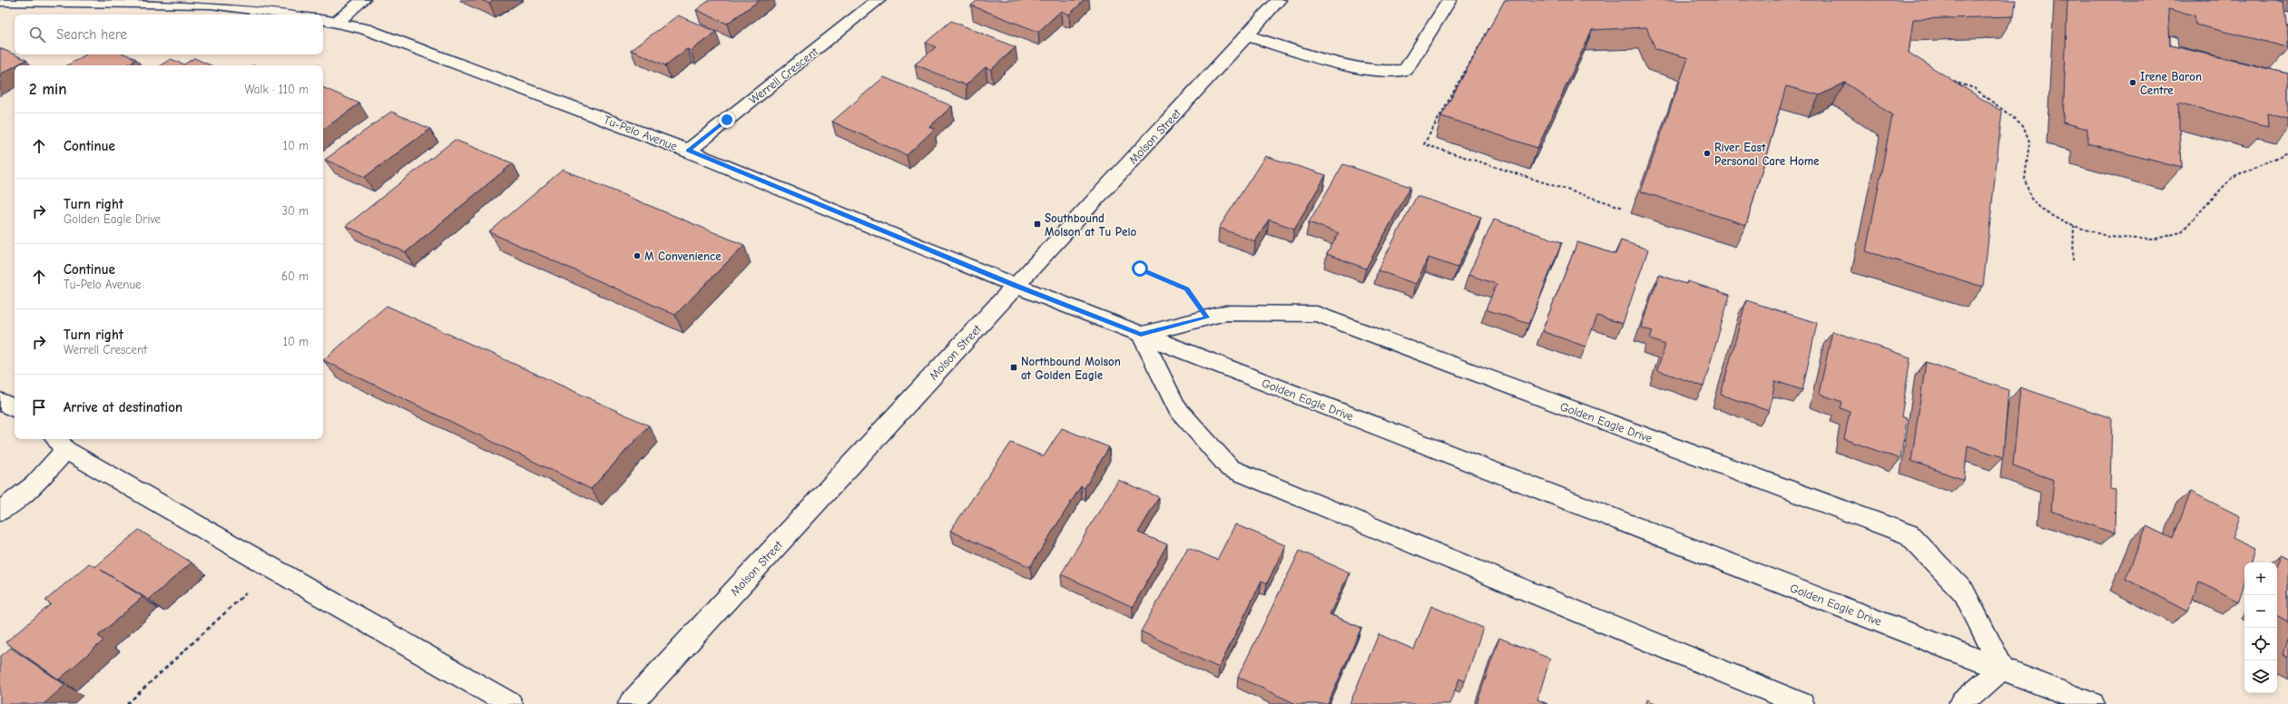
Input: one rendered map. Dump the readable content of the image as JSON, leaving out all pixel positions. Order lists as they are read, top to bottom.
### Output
{
  "streets": {
    "street": [
      "Werrell Crescent",
      "Tu-Pelo Avenue",
      "Molson Street",
      "Golden Eagle Drive"
    ]
  },
  "crossings": [
    ["Werrell Crescent", "Tu-Pelo Avenue"],
    ["Tu-Pelo Avenue", "Molson Street"],
    ["Tu-Pelo Avenue", "Golden Eagle Drive"],
    ["Molson Street", "Golden Eagle Drive"]
  ],
  "places": {
    "other": ["Irene Baron Centre", "River East Personal Care Home", "M Convenience"],
    "transit": ["Southbound Molson at Tu Pelo", "Northbound Molson at Golden Eagle"]
  },
  "page": {
    "search": "Search here",
    "heading": ["2 min", "Walk · 110 m"],
    "list": [
      ["Continue", "10 m"],
      ["Turn right", "Golden Eagle Drive", "30 m"],
      ["Continue", "Tu-Pelo Avenue", "60 m"],
      ["Turn right", "Werrell Crescent", "10 m"],
      "Arrive at destination"
    ],
    "map_buttons": ["+", "−"]
  }
}
